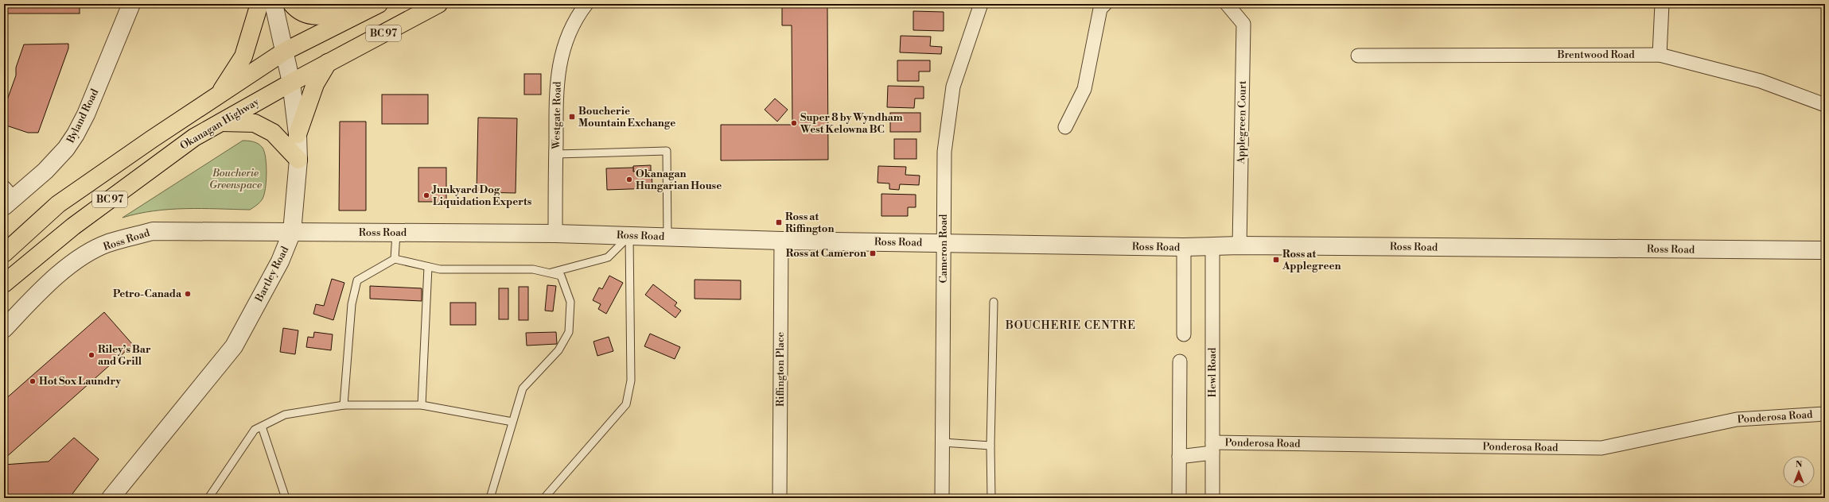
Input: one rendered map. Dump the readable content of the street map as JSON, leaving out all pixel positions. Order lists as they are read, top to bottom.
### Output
{
  "streets": {
    "highway": ["BC 97", "Okanagan Highway"],
    "street": [
      "Brentwood Road",
      "Westgate Road",
      "Byland Road",
      "Applegreen Court",
      "Ross Road",
      "Cameron Road",
      "Bartley Road",
      "Riffington Place",
      "Hewl Road",
      "Ponderosa Road"
    ]
  },
  "crossings": [
    ["BC 97", "Bartley Road"],
    ["Westgate Road", "Ross Road"],
    ["Applegreen Court", "Ross Road"],
    ["Okanagan Highway", "Bartley Road"],
    ["Ross Road", "Cameron Road"],
    ["Ross Road", "Bartley Road"],
    ["Ross Road", "Riffington Place"],
    ["Ross Road", "Hewl Road"],
    ["Hewl Road", "Ponderosa Road"]
  ],
  "districts": ["BOUCHERIE CENTRE"],
  "parks": ["Boucherie Greenspace"],
  "places": {
    "transit": [
      "Boucherie Mountain Exchange",
      "Ross at Riffington",
      "Ross at Cameron",
      "Ross at Applegreen"
    ],
    "other": [
      "Super 8 by Wyndham West Kelowna BC",
      "Okanagan Hungarian House",
      "Junkyard Dog Liquidation Experts",
      "Petro-Canada",
      "Riley’s Bar and Grill",
      "Hot Sox Laundry"
    ]
  },
  "north": "top"
}
